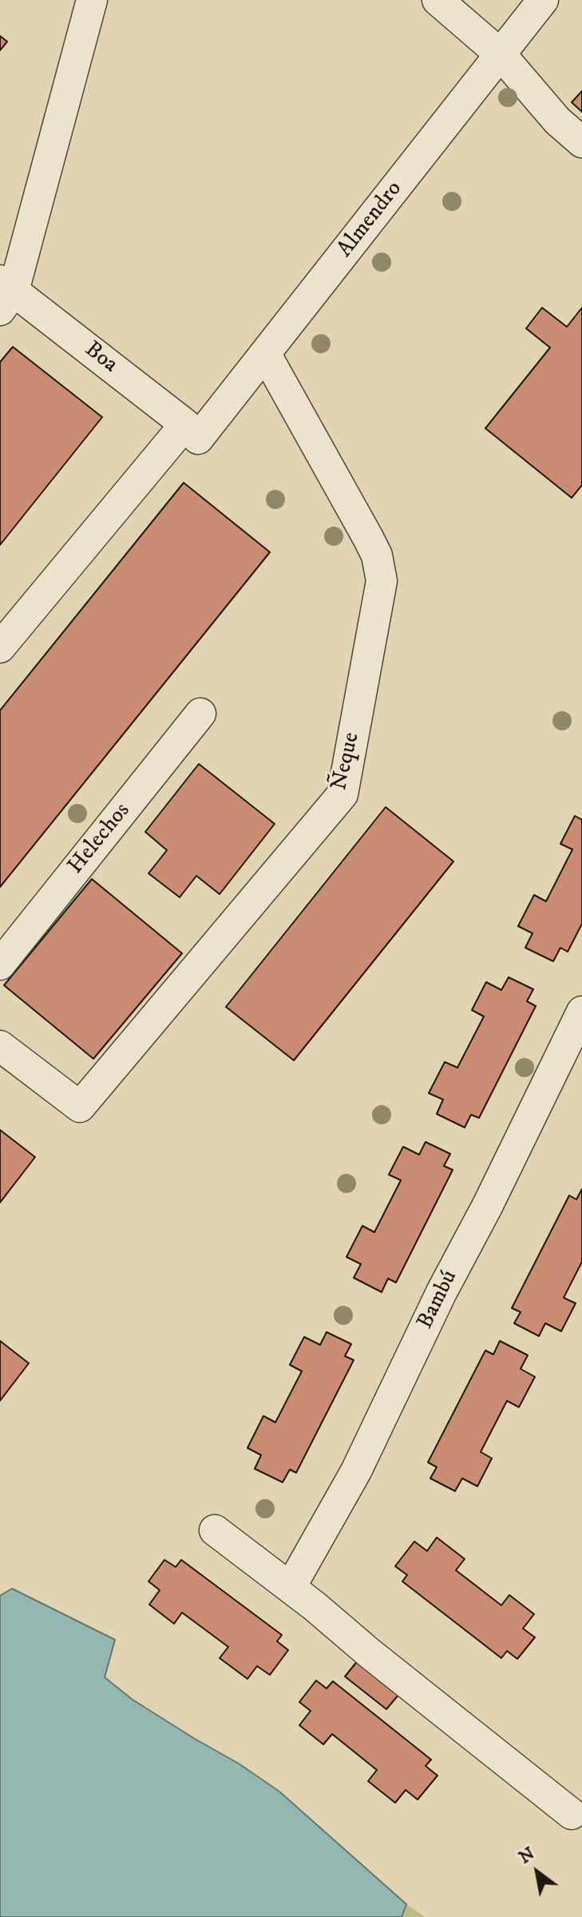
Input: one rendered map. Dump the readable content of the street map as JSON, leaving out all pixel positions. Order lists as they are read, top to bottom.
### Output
{
  "streets": {
    "lane": [
      "Almendro",
      "Boa",
      "Ñeque",
      "Helechos",
      "Bambú"
    ]
  },
  "crossings": [
    ["Almendro", "Boa"],
    ["Almendro", "Ñeque"]
  ],
  "north": "top left"
}
